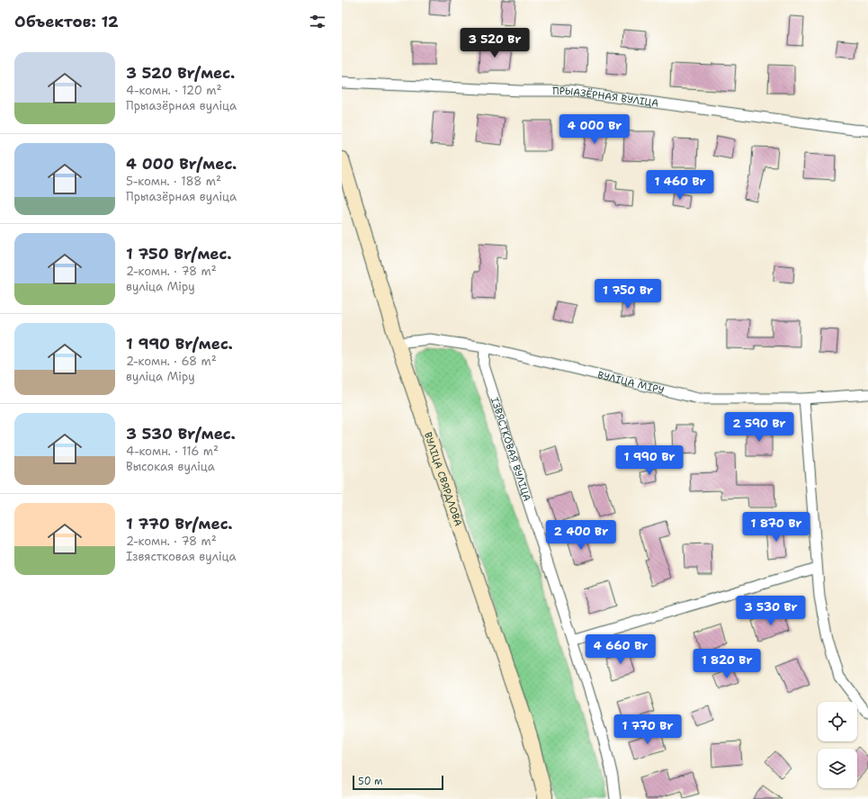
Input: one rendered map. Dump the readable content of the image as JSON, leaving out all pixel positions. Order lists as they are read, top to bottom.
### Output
{
  "streets": {
    "street": [
      "ПРЫАЗЁРНАЯ ВУЛІЦА",
      "ВУЛІЦА МІРУ",
      "ІЗВЯСТКОВАЯ ВУЛІЦА",
      "ВУЛІЦА СВЯРДЛОВА"
    ]
  },
  "crossings": [
    ["ВУЛІЦА МІРУ", "ІЗВЯСТКОВАЯ ВУЛІЦА"],
    ["ВУЛІЦА МІРУ", "ВУЛІЦА СВЯРДЛОВА"]
  ],
  "scale_bar": "50 m",
  "page": {
    "heading": "Объектов: 12",
    "price": [
      "3 520 Br",
      "4 000 Br",
      "1 460 Br",
      "1 750 Br",
      "2 590 Br",
      "1 990 Br",
      "1 870 Br",
      "2 400 Br",
      "3 530 Br",
      "4 660 Br",
      "1 820 Br",
      "1 770 Br"
    ],
    "list": [
      {
        "name": "3 520 Br/мес.",
        "note": "4-комн. · 120 m² · Прыазёрная вуліца"
      },
      {
        "name": "4 000 Br/мес.",
        "note": "5-комн. · 188 m² · Прыазёрная вуліца"
      },
      {
        "name": "1 750 Br/мес.",
        "note": "2-комн. · 78 m² · вуліца Міру"
      },
      {
        "name": "1 990 Br/мес.",
        "note": "2-комн. · 68 m² · вуліца Міру"
      },
      {
        "name": "3 530 Br/мес.",
        "note": "4-комн. · 116 m² · Высокая вуліца"
      },
      {
        "name": "1 770 Br/мес.",
        "note": "2-комн. · 78 m² · Ізвястковая вуліца"
      }
    ],
    "scale": "50 m"
  }
}
